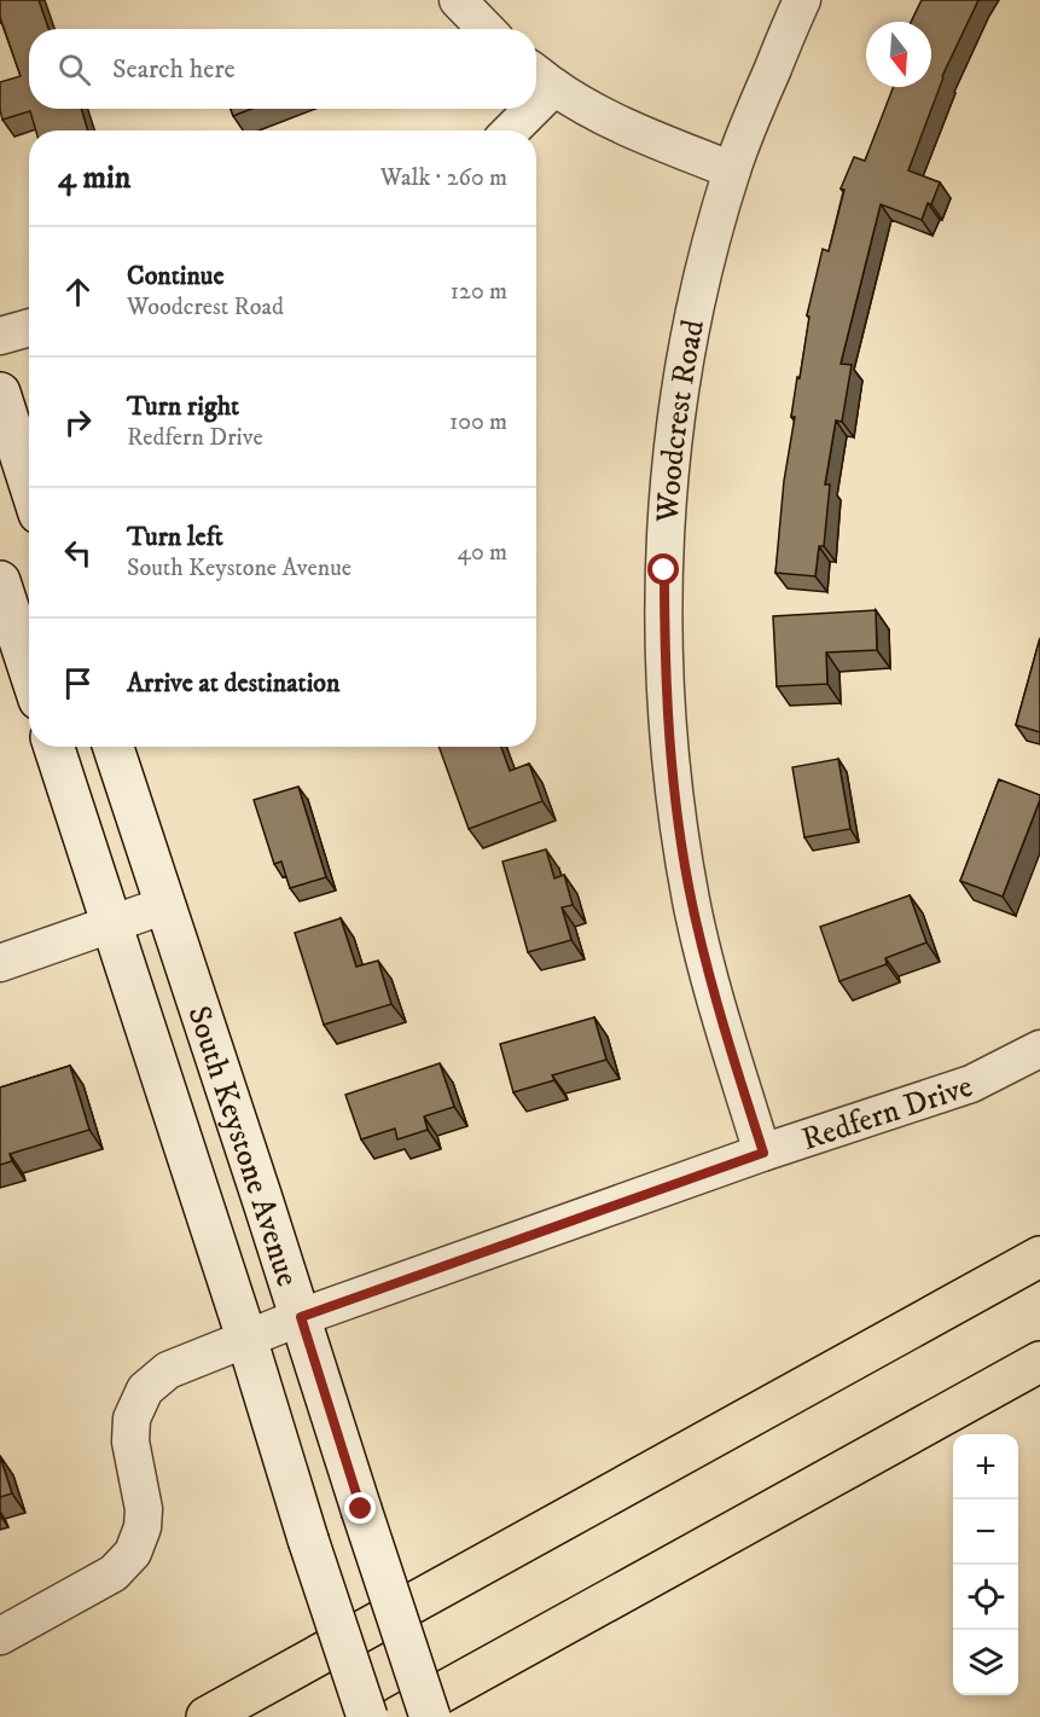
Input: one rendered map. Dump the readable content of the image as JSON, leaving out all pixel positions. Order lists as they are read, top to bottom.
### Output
{
  "streets": {
    "main road": ["South Keystone Avenue"],
    "street": ["Woodcrest Road", "Redfern Drive"]
  },
  "crossings": [
    ["Woodcrest Road", "Redfern Drive"],
    ["Redfern Drive", "South Keystone Avenue"]
  ],
  "north": "bottom",
  "page": {
    "search": "Search here",
    "heading": ["4 min", "Walk · 260 m"],
    "list": [
      ["Continue", "Woodcrest Road", "120 m"],
      ["Turn right", "Redfern Drive", "100 m"],
      ["Turn left", "South Keystone Avenue", "40 m"],
      "Arrive at destination"
    ],
    "map_buttons": ["+", "−"]
  }
}
